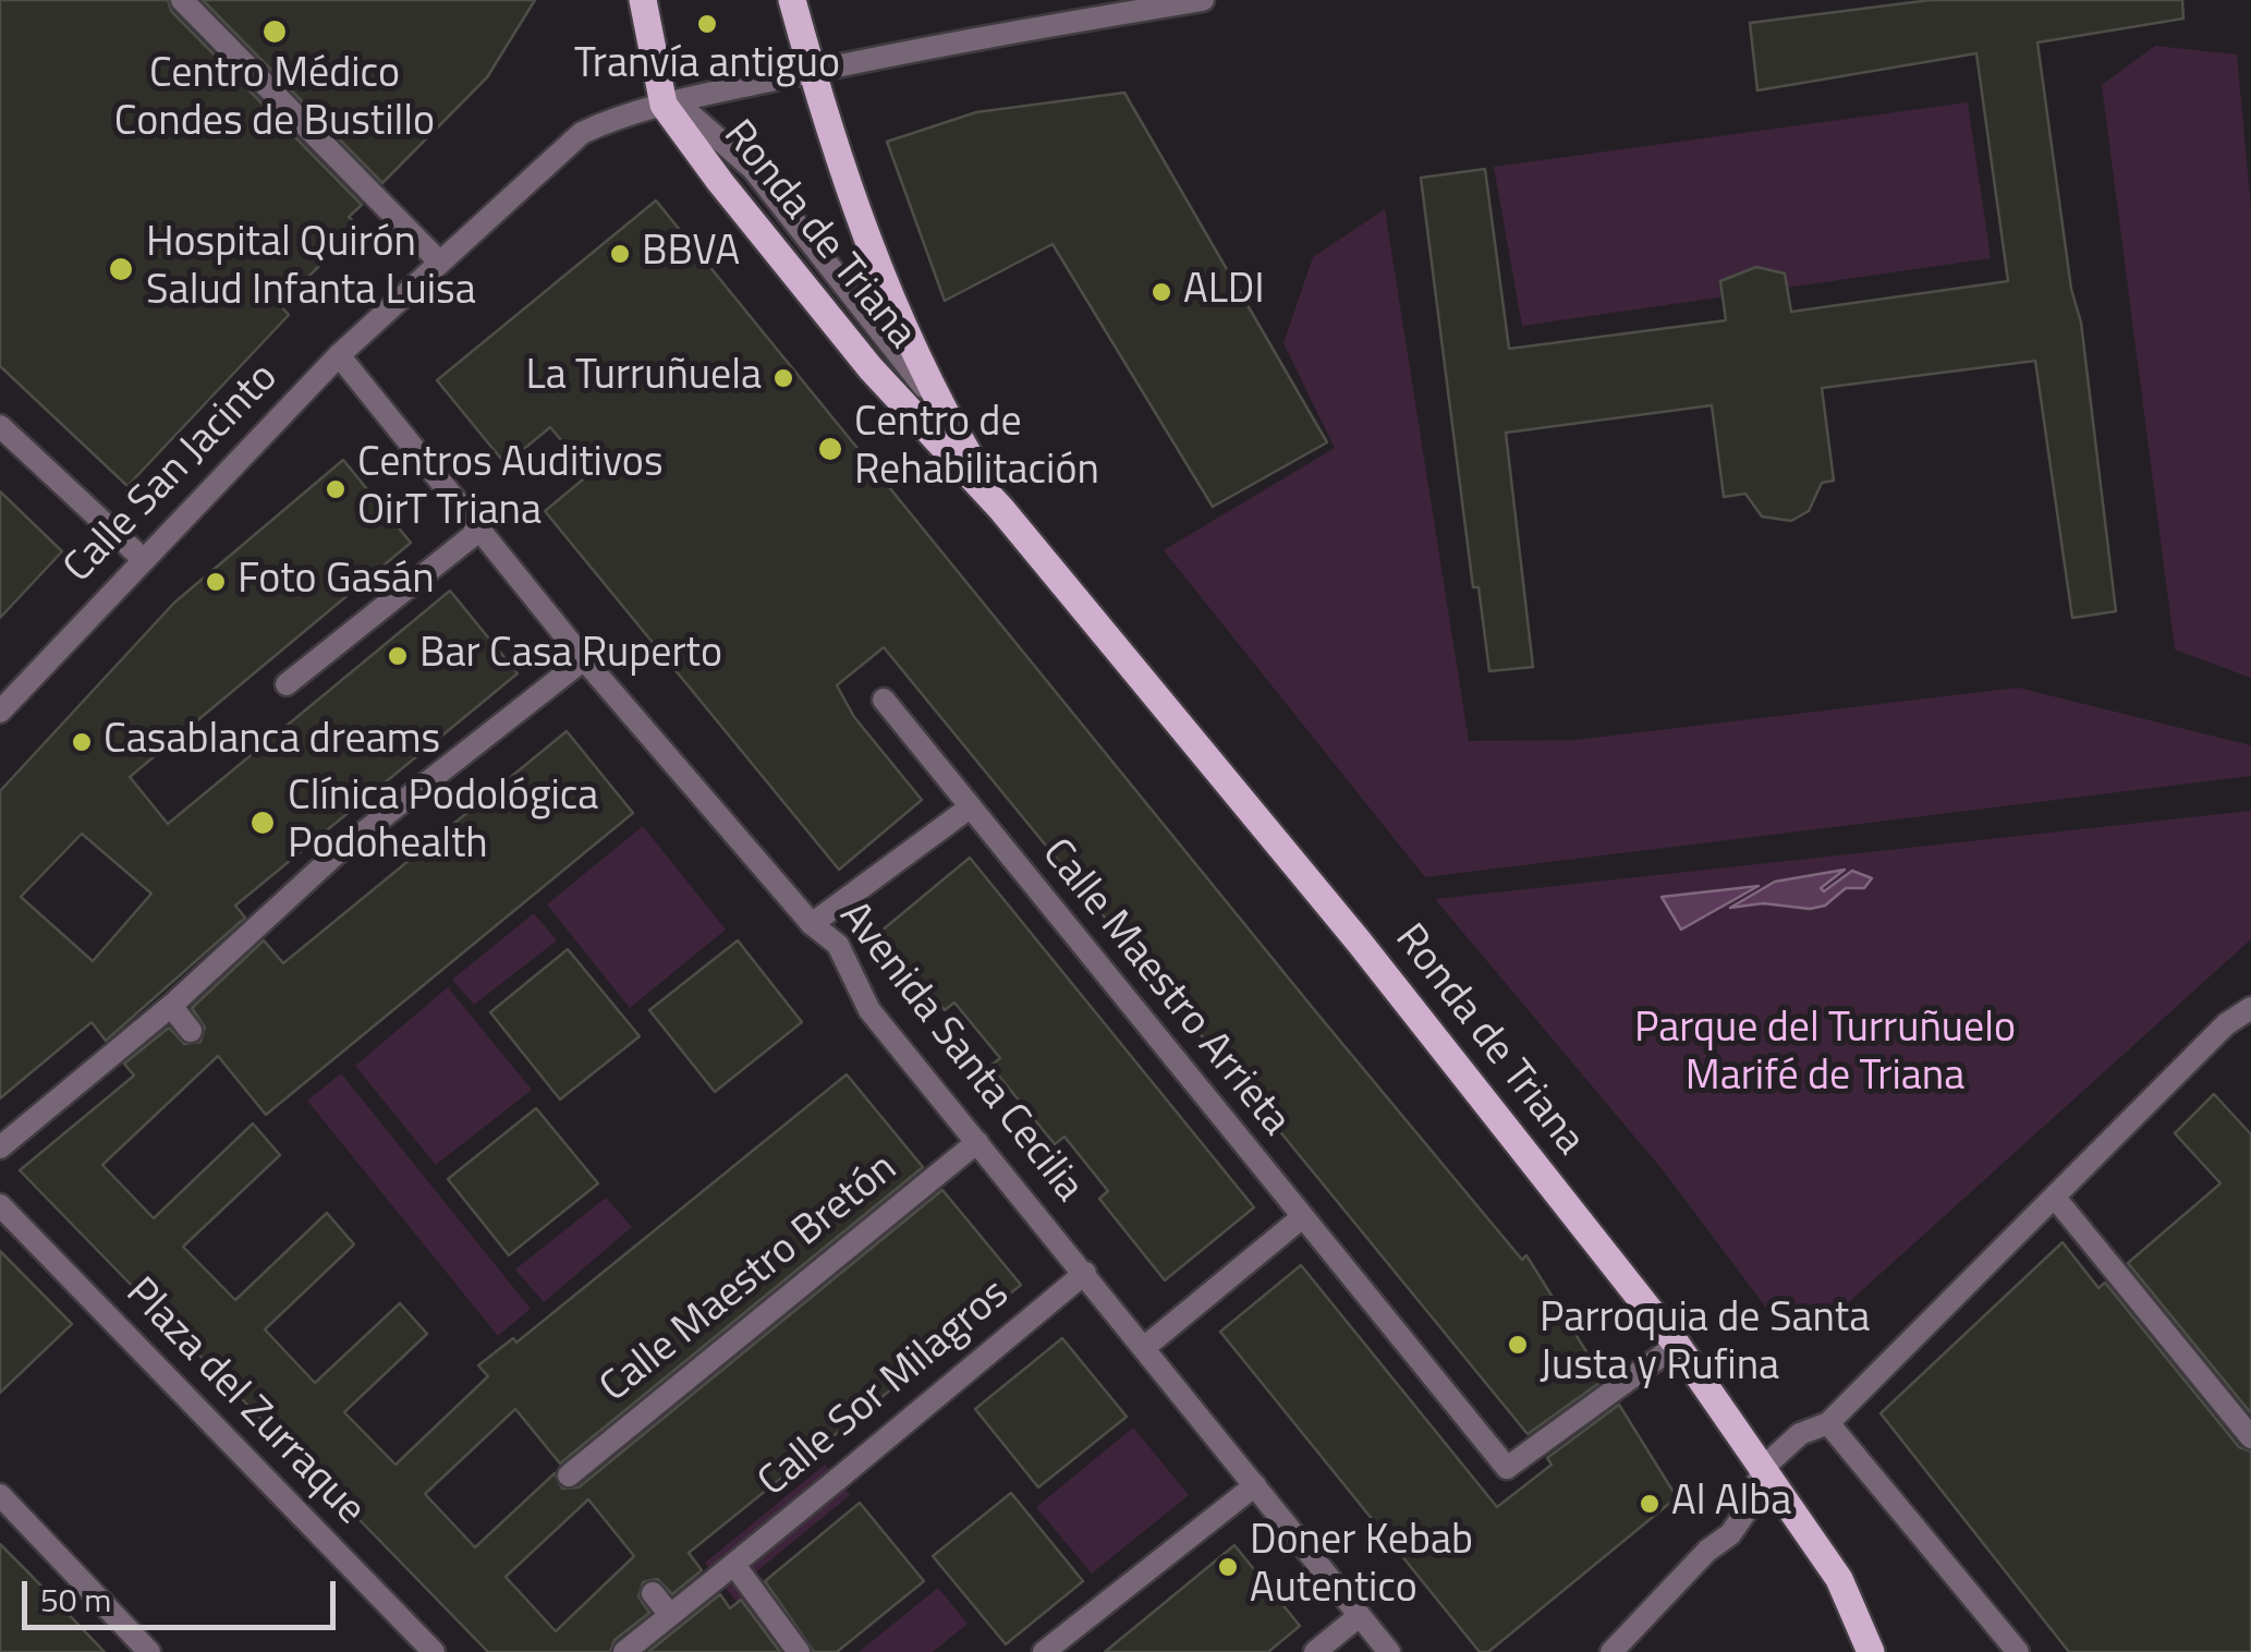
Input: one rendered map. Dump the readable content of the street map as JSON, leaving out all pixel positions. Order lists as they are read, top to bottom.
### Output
{
  "streets": {
    "main road": ["Ronda de Triana"],
    "street": [
      "Calle San Jacinto",
      "Calle Maestro Arrieta",
      "Avenida Santa Cecilia",
      "Calle Maestro Bretón",
      "Calle Sor Milagros",
      "Plaza del Zurraque"
    ]
  },
  "crossings": [
    ["Ronda de Triana", "Calle San Jacinto"],
    ["Ronda de Triana", "Calle Maestro Arrieta"],
    ["Calle San Jacinto", "Avenida Santa Cecilia"],
    ["Avenida Santa Cecilia", "Calle Maestro Bretón"],
    ["Avenida Santa Cecilia", "Calle Sor Milagros"]
  ],
  "parks": ["Parque del Turruñuelo Marifé de Triana"],
  "places": [
    "Tranvía antiguo",
    "Centro Médico Condes de Bustillo",
    "BBVA",
    "Hospital Quirón Salud Infanta Luisa",
    "ALDI",
    "La Turruñuela",
    "Centro de Rehabilitación",
    "Centros Auditivos OirT Triana",
    "Foto Gasán",
    "Bar Casa Ruperto",
    "Casablanca dreams",
    "Clínica Podológica Podohealth",
    "Parroquia de Santa Justa y Rufina",
    "Al Alba",
    "Doner Kebab Autentico"
  ],
  "scale_bar": "50 m"
}
